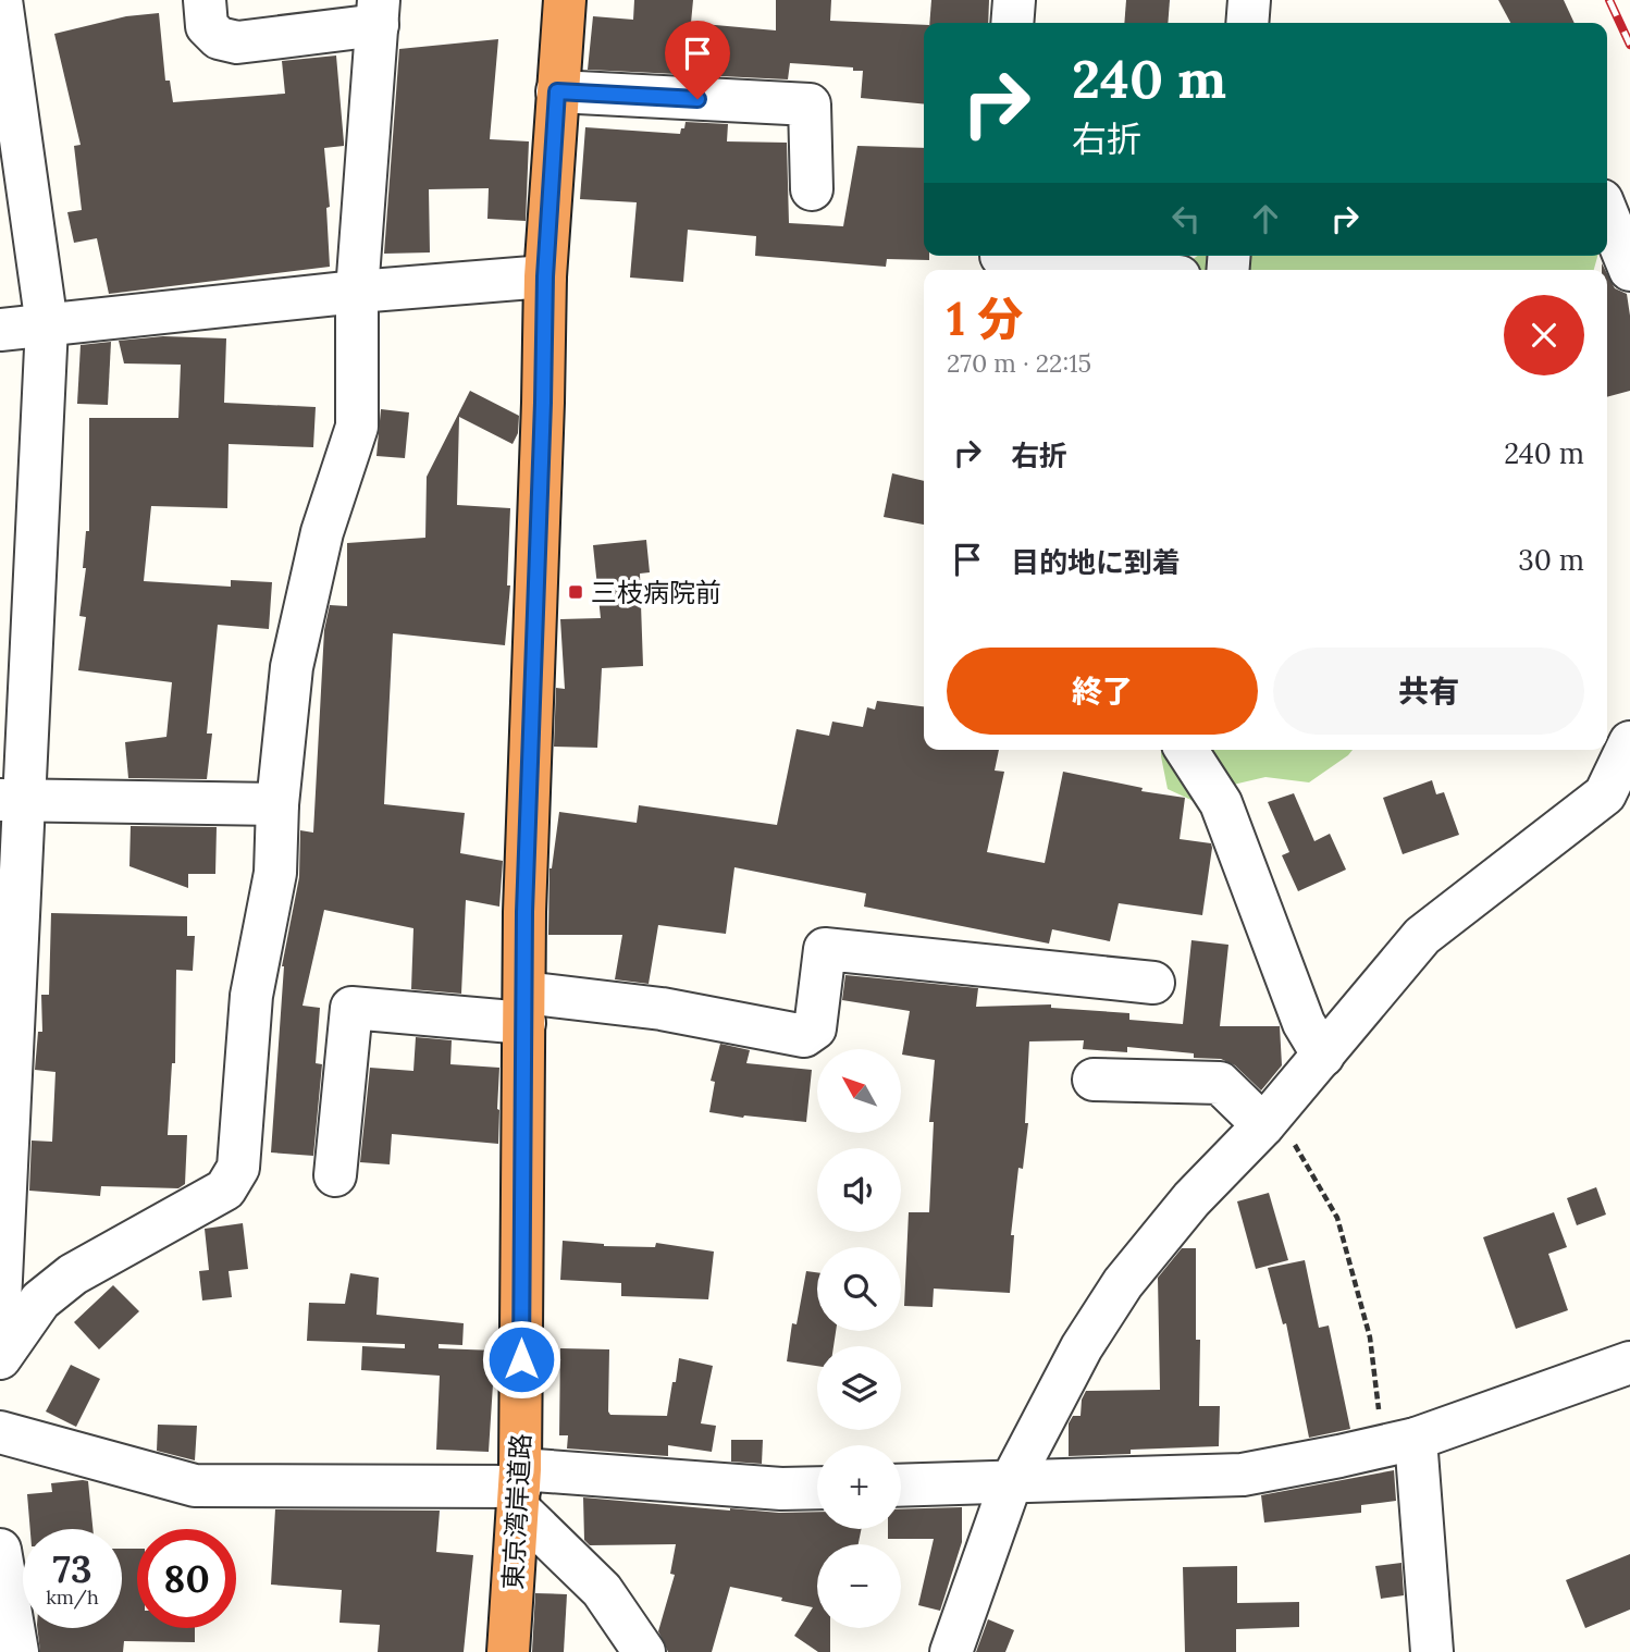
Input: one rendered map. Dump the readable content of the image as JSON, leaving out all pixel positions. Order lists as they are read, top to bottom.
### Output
{
  "streets": {
    "highway": ["東京湾岸道路"]
  },
  "places": {
    "transit": ["三枝病院前"]
  },
  "north": "top left",
  "page": {
    "turn": ["240 m", "右折"],
    "heading": ["1 分", "270 m · 22:15"],
    "list": [
      {
        "name": "右折",
        "value": "240 m"
      },
      {
        "name": "目的地に到着",
        "value": "30 m"
      }
    ],
    "buttons": ["終了", "共有"],
    "map_buttons": ["+", "−"],
    "speed": "73 km/h",
    "limit": "80"
  }
}
